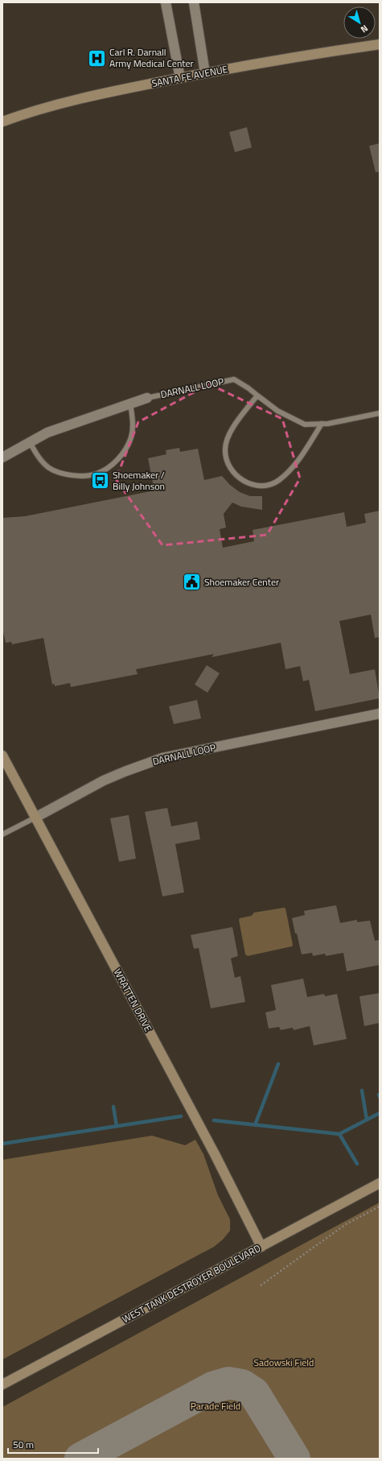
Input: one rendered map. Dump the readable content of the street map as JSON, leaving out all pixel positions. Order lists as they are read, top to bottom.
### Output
{
  "streets": {
    "street": [
      "SANTA FE AVENUE",
      "DARNALL LOOP",
      "WRATTEN DRIVE",
      "WEST TANK DESTROYER BOULEVARD"
    ]
  },
  "crossings": [
    ["DARNALL LOOP", "WRATTEN DRIVE"],
    ["WRATTEN DRIVE", "WEST TANK DESTROYER BOULEVARD"]
  ],
  "parks": ["Sadowski Field", "Parade Field"],
  "places": {
    "hospital": ["Carl R. Darnall Army Medical Center"],
    "bus stop": ["Shoemaker / Billy Johnson"],
    "public building": ["Shoemaker Center"]
  },
  "scale_bar": "50 m",
  "north": "bottom right"
}
